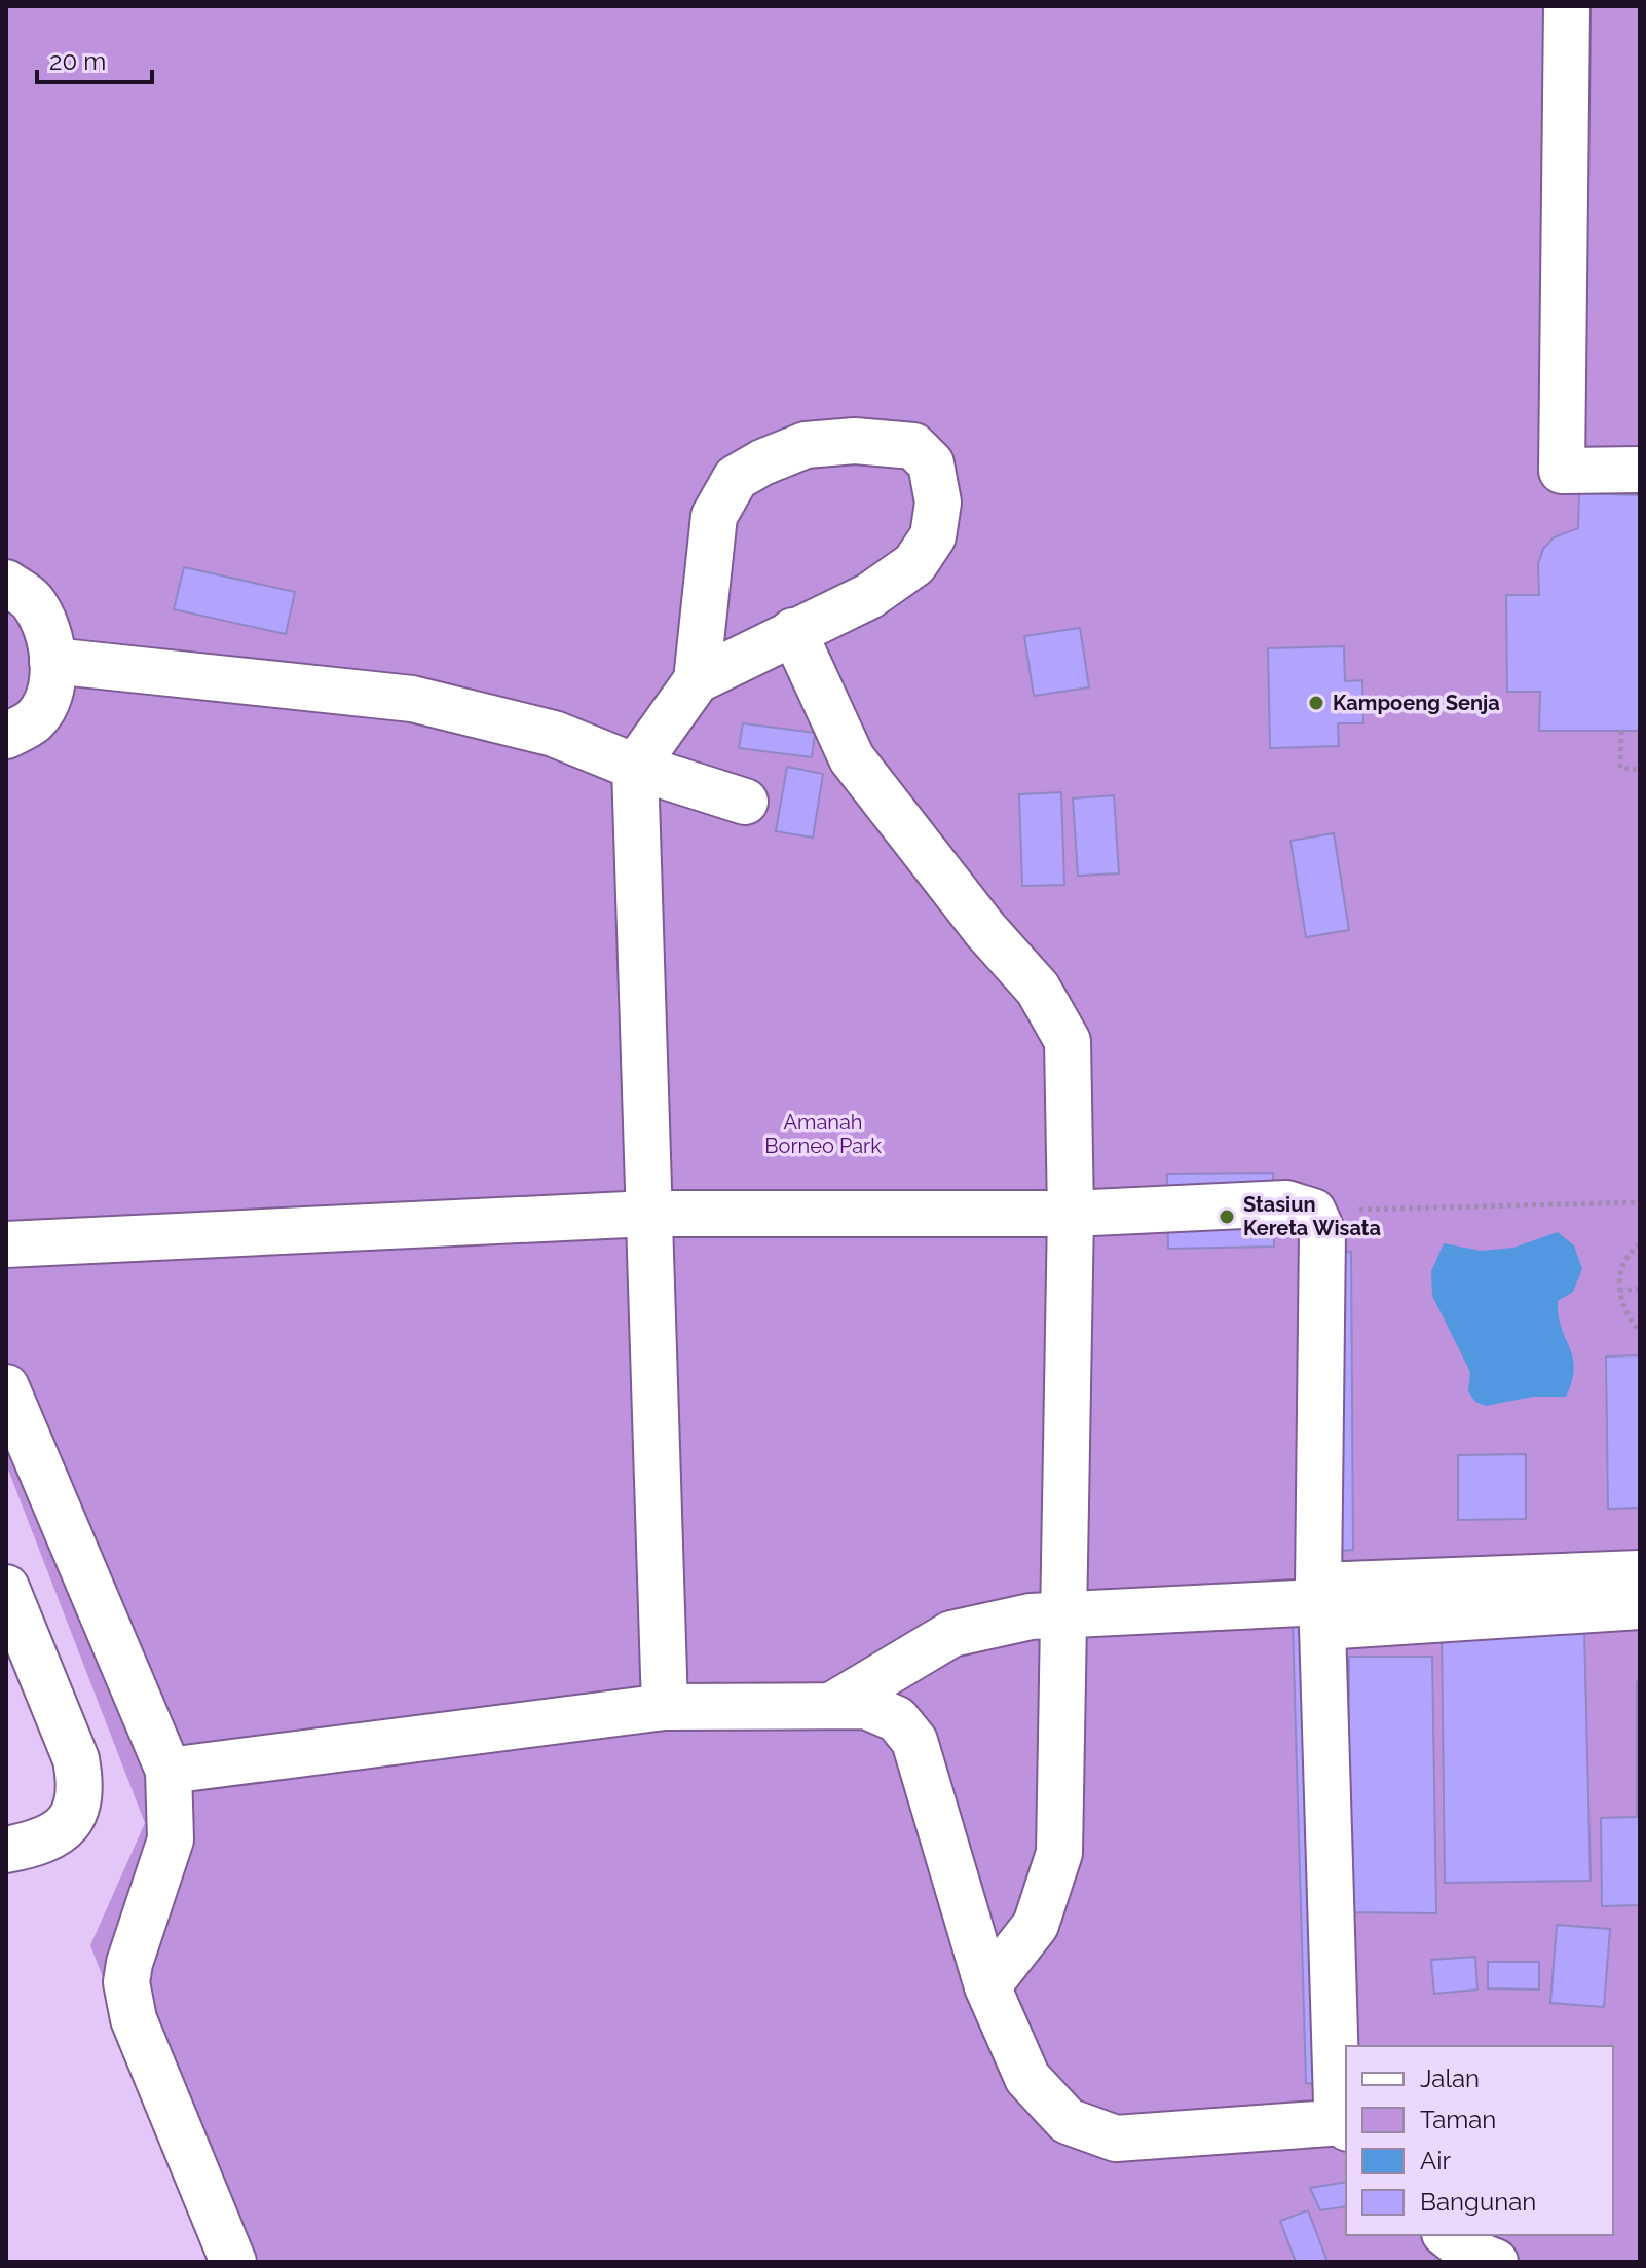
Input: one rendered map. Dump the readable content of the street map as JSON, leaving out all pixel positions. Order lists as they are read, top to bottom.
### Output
{
  "parks": ["Amanah Borneo Park"],
  "places": ["Kampoeng Senja", "Stasiun Kereta Wisata"],
  "legend": [
    "Jalan",
    "Taman",
    "Air",
    "Bangunan"
  ],
  "scale_bar": "20 m"
}
